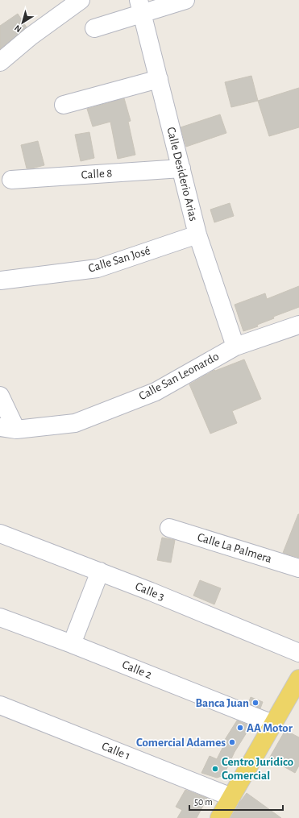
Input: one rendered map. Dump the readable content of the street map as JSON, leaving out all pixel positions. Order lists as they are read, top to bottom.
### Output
{
  "streets": {
    "street": [
      "Calle 8",
      "Calle Desiderio Arias",
      "Calle San José",
      "Calle San Leonardo",
      "Calle La Palmera",
      "Calle 3",
      "Calle 2",
      "Calle 1"
    ]
  },
  "crossings": [
    ["Calle 8", "Calle Desiderio Arias"],
    ["Calle Desiderio Arias", "Calle San José"],
    ["Calle Desiderio Arias", "Calle San Leonardo"]
  ],
  "places": [
    "Banca Juan",
    "AA Motor",
    "Comercial Adames",
    "Centro Juridico Comercial"
  ],
  "scale_bar": "50 m",
  "north": "bottom left"
}
